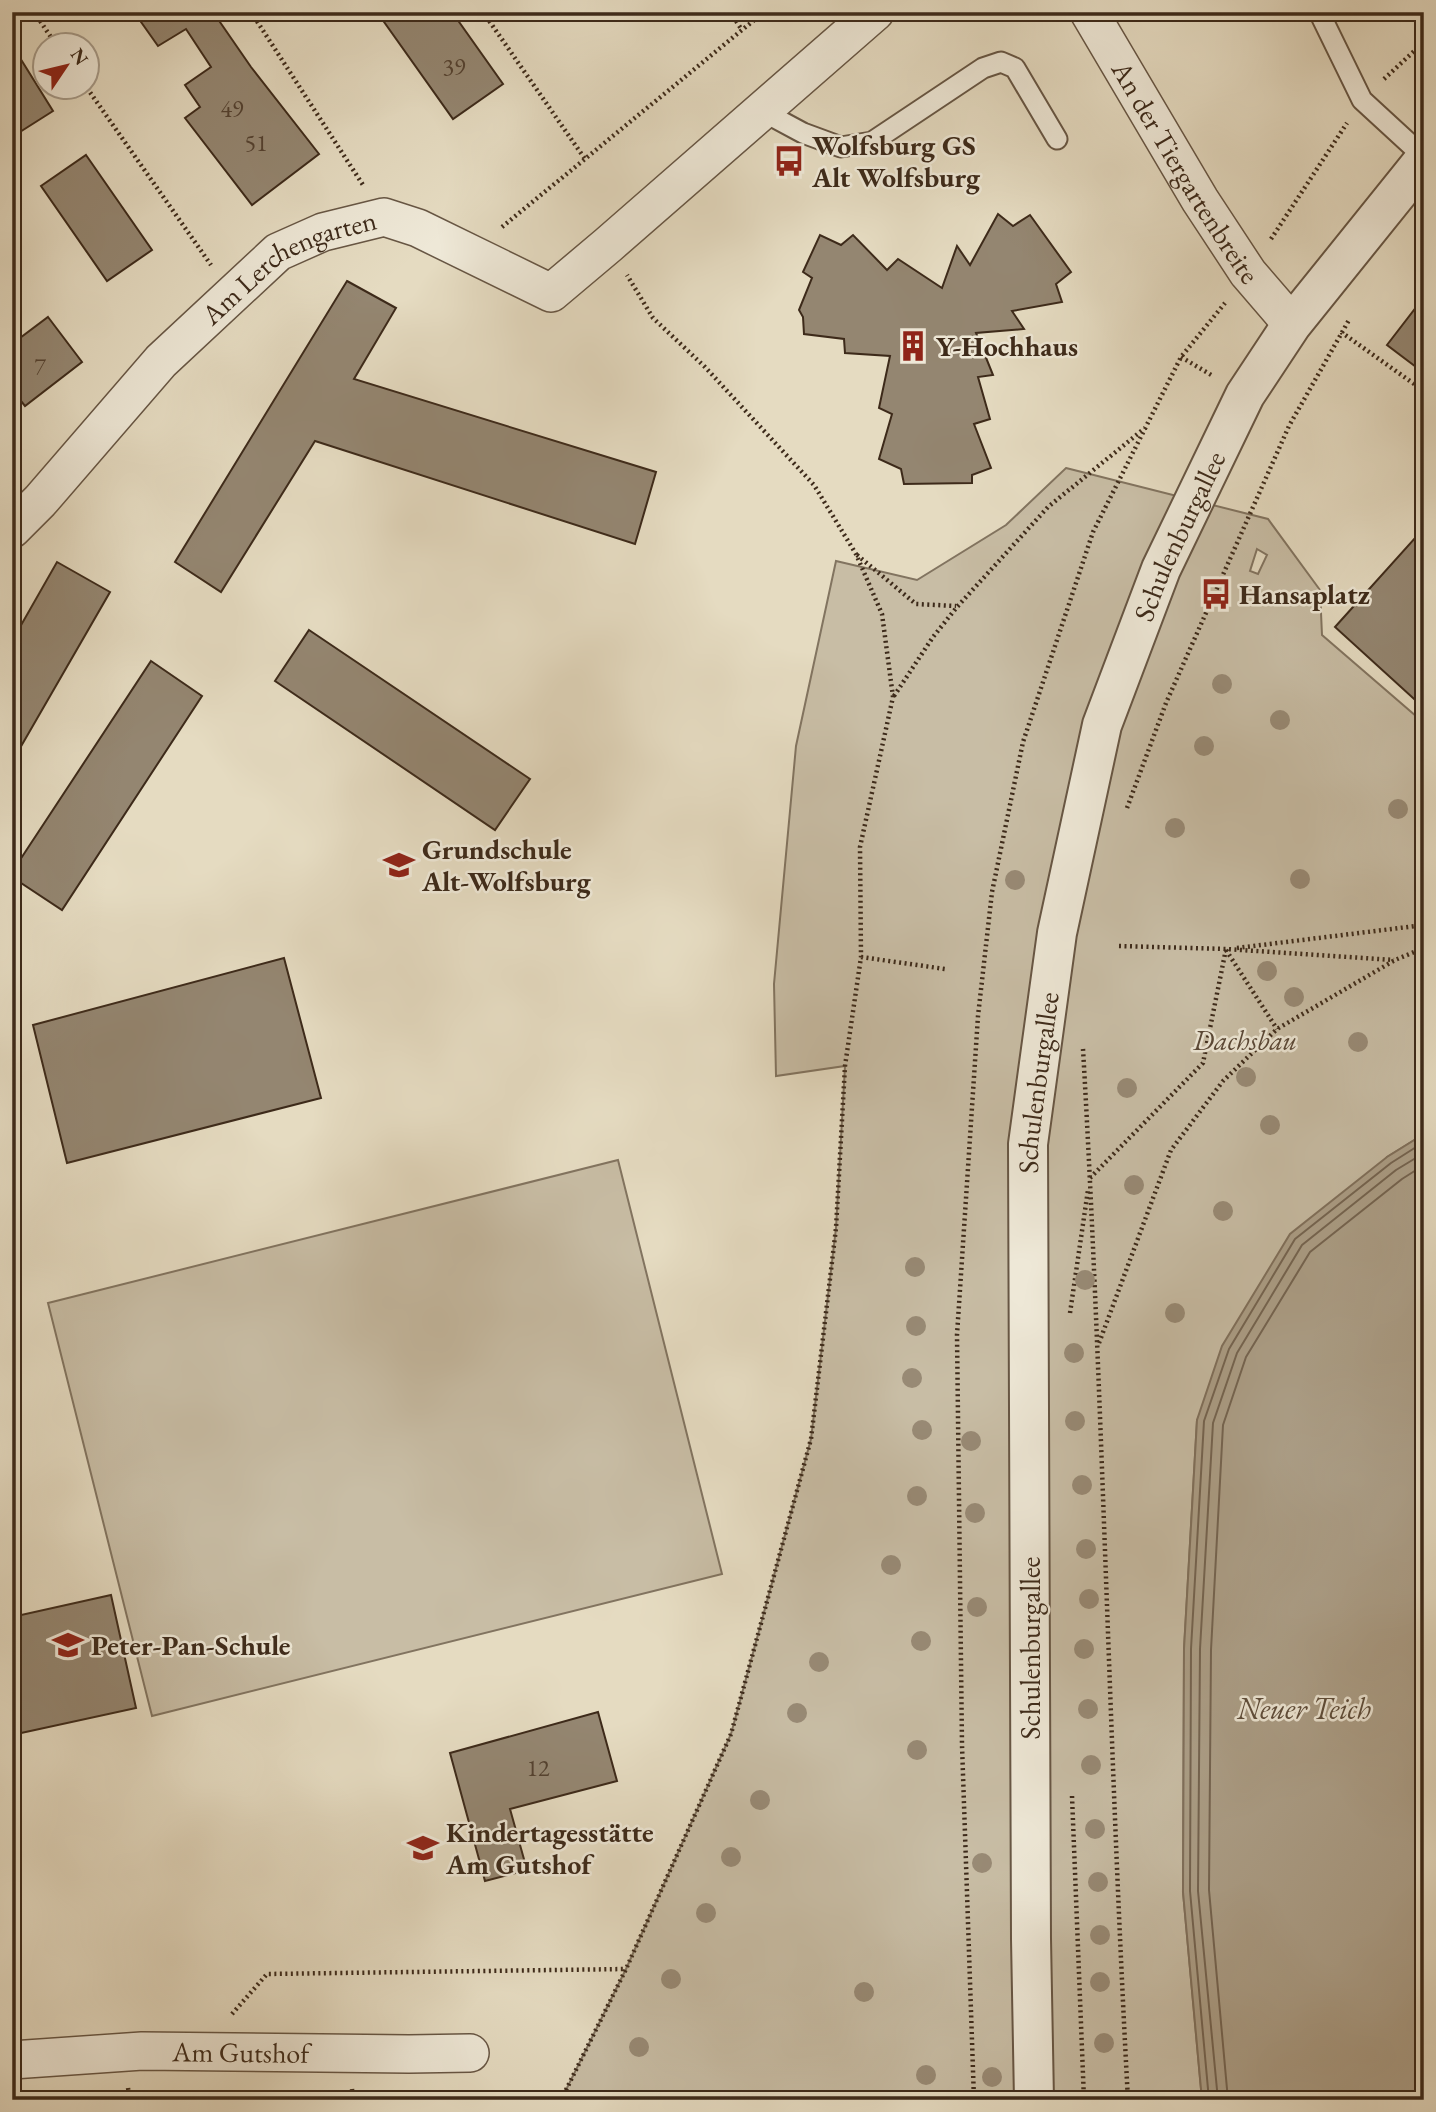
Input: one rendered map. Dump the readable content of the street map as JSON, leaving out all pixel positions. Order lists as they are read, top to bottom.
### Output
{
  "streets": {
    "street": [
      "An der Tiergartenbreite",
      "Am Lerchengarten",
      "Schulenburgallee",
      "Am Gutshof"
    ]
  },
  "crossings": [
    ["An der Tiergartenbreite", "Schulenburgallee"]
  ],
  "water": ["Neuer Teich"],
  "parks": ["Dachsbau"],
  "places": {
    "bus stop": ["Wolfsburg GS Alt Wolfsburg", "Hansaplatz"],
    "building": ["Y-Hochhaus"],
    "school or university": ["Grundschule Alt-Wolfsburg", "Peter-Pan-Schule", "Kindertagesstätte Am Gutshof"]
  },
  "house_numbers": [
    "39",
    "49",
    "51",
    "7",
    "12"
  ],
  "north": "top right"
}
